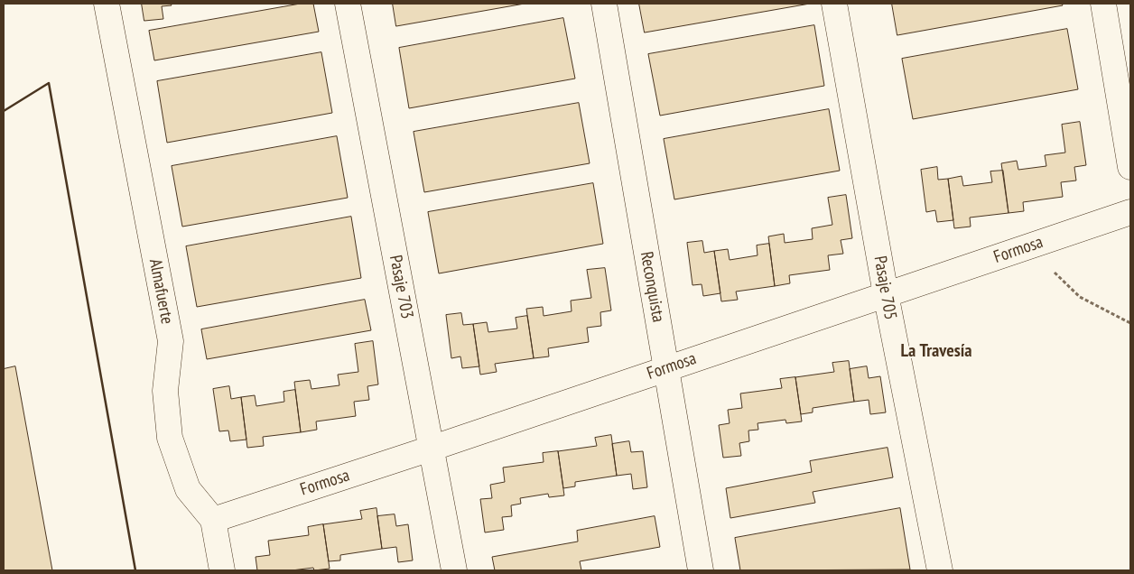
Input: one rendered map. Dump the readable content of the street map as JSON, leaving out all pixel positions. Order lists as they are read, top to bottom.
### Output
{
  "streets": {
    "street": [
      "Formosa",
      "Pasaje 703",
      "Reconquista",
      "Pasaje 705",
      "Almafuerte"
    ]
  },
  "crossings": [
    ["Formosa", "Pasaje 703"],
    ["Formosa", "Reconquista"],
    ["Formosa", "Pasaje 705"],
    ["Formosa", "Almafuerte"]
  ],
  "districts": ["La Travesía"]
}
